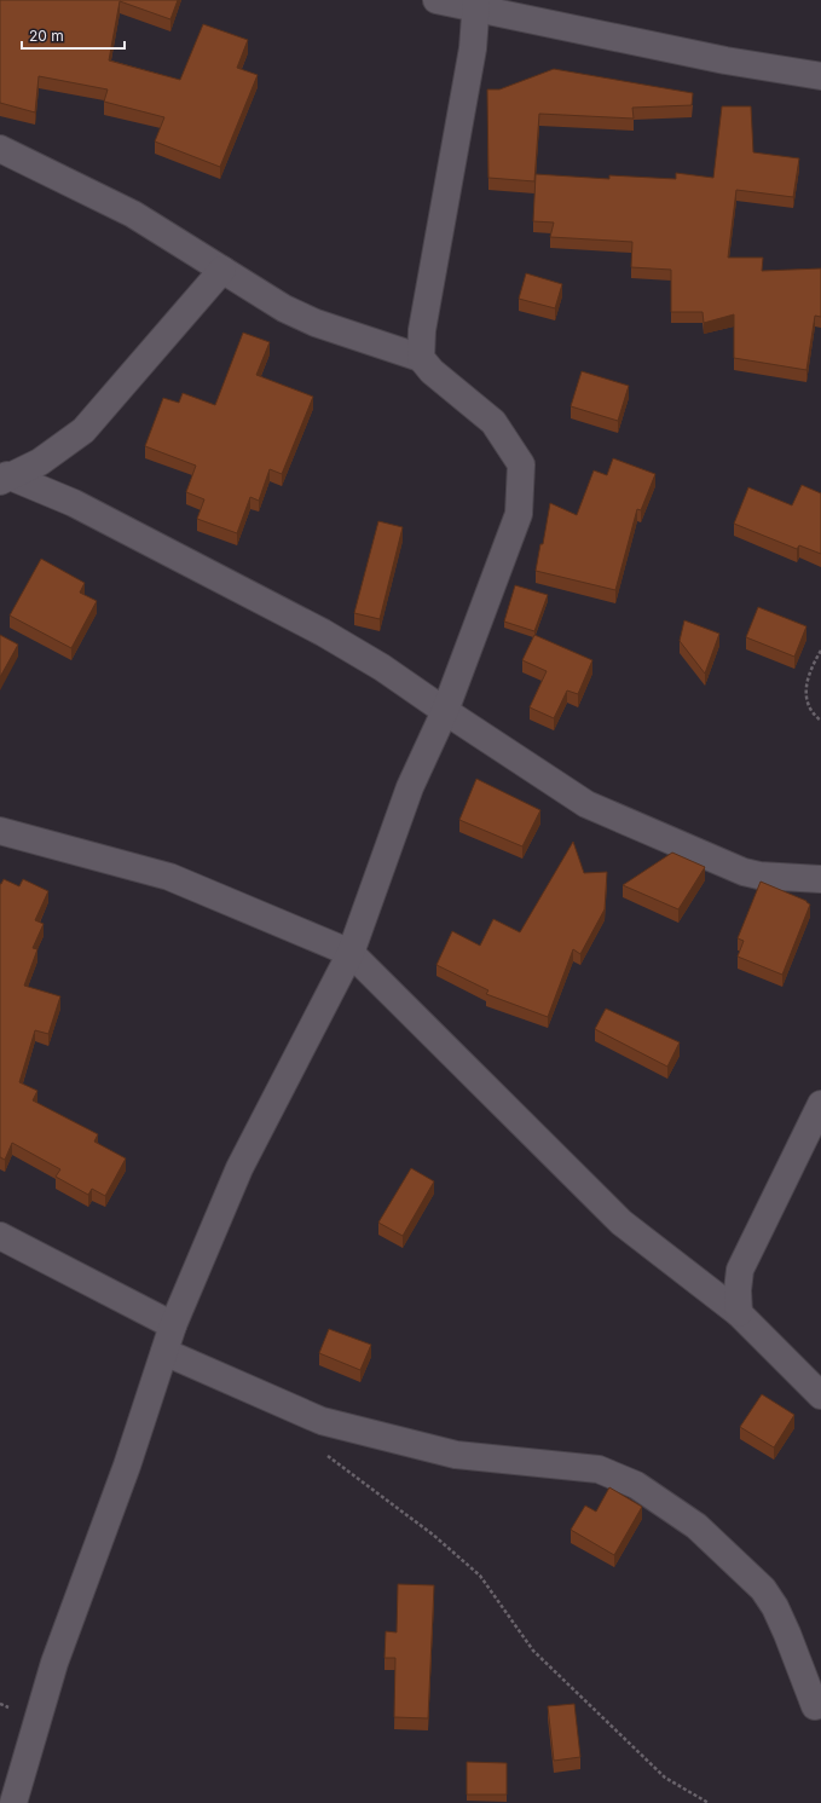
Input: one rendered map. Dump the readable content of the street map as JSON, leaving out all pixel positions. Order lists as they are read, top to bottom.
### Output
{
  "scale_bar": "20 m"
}
